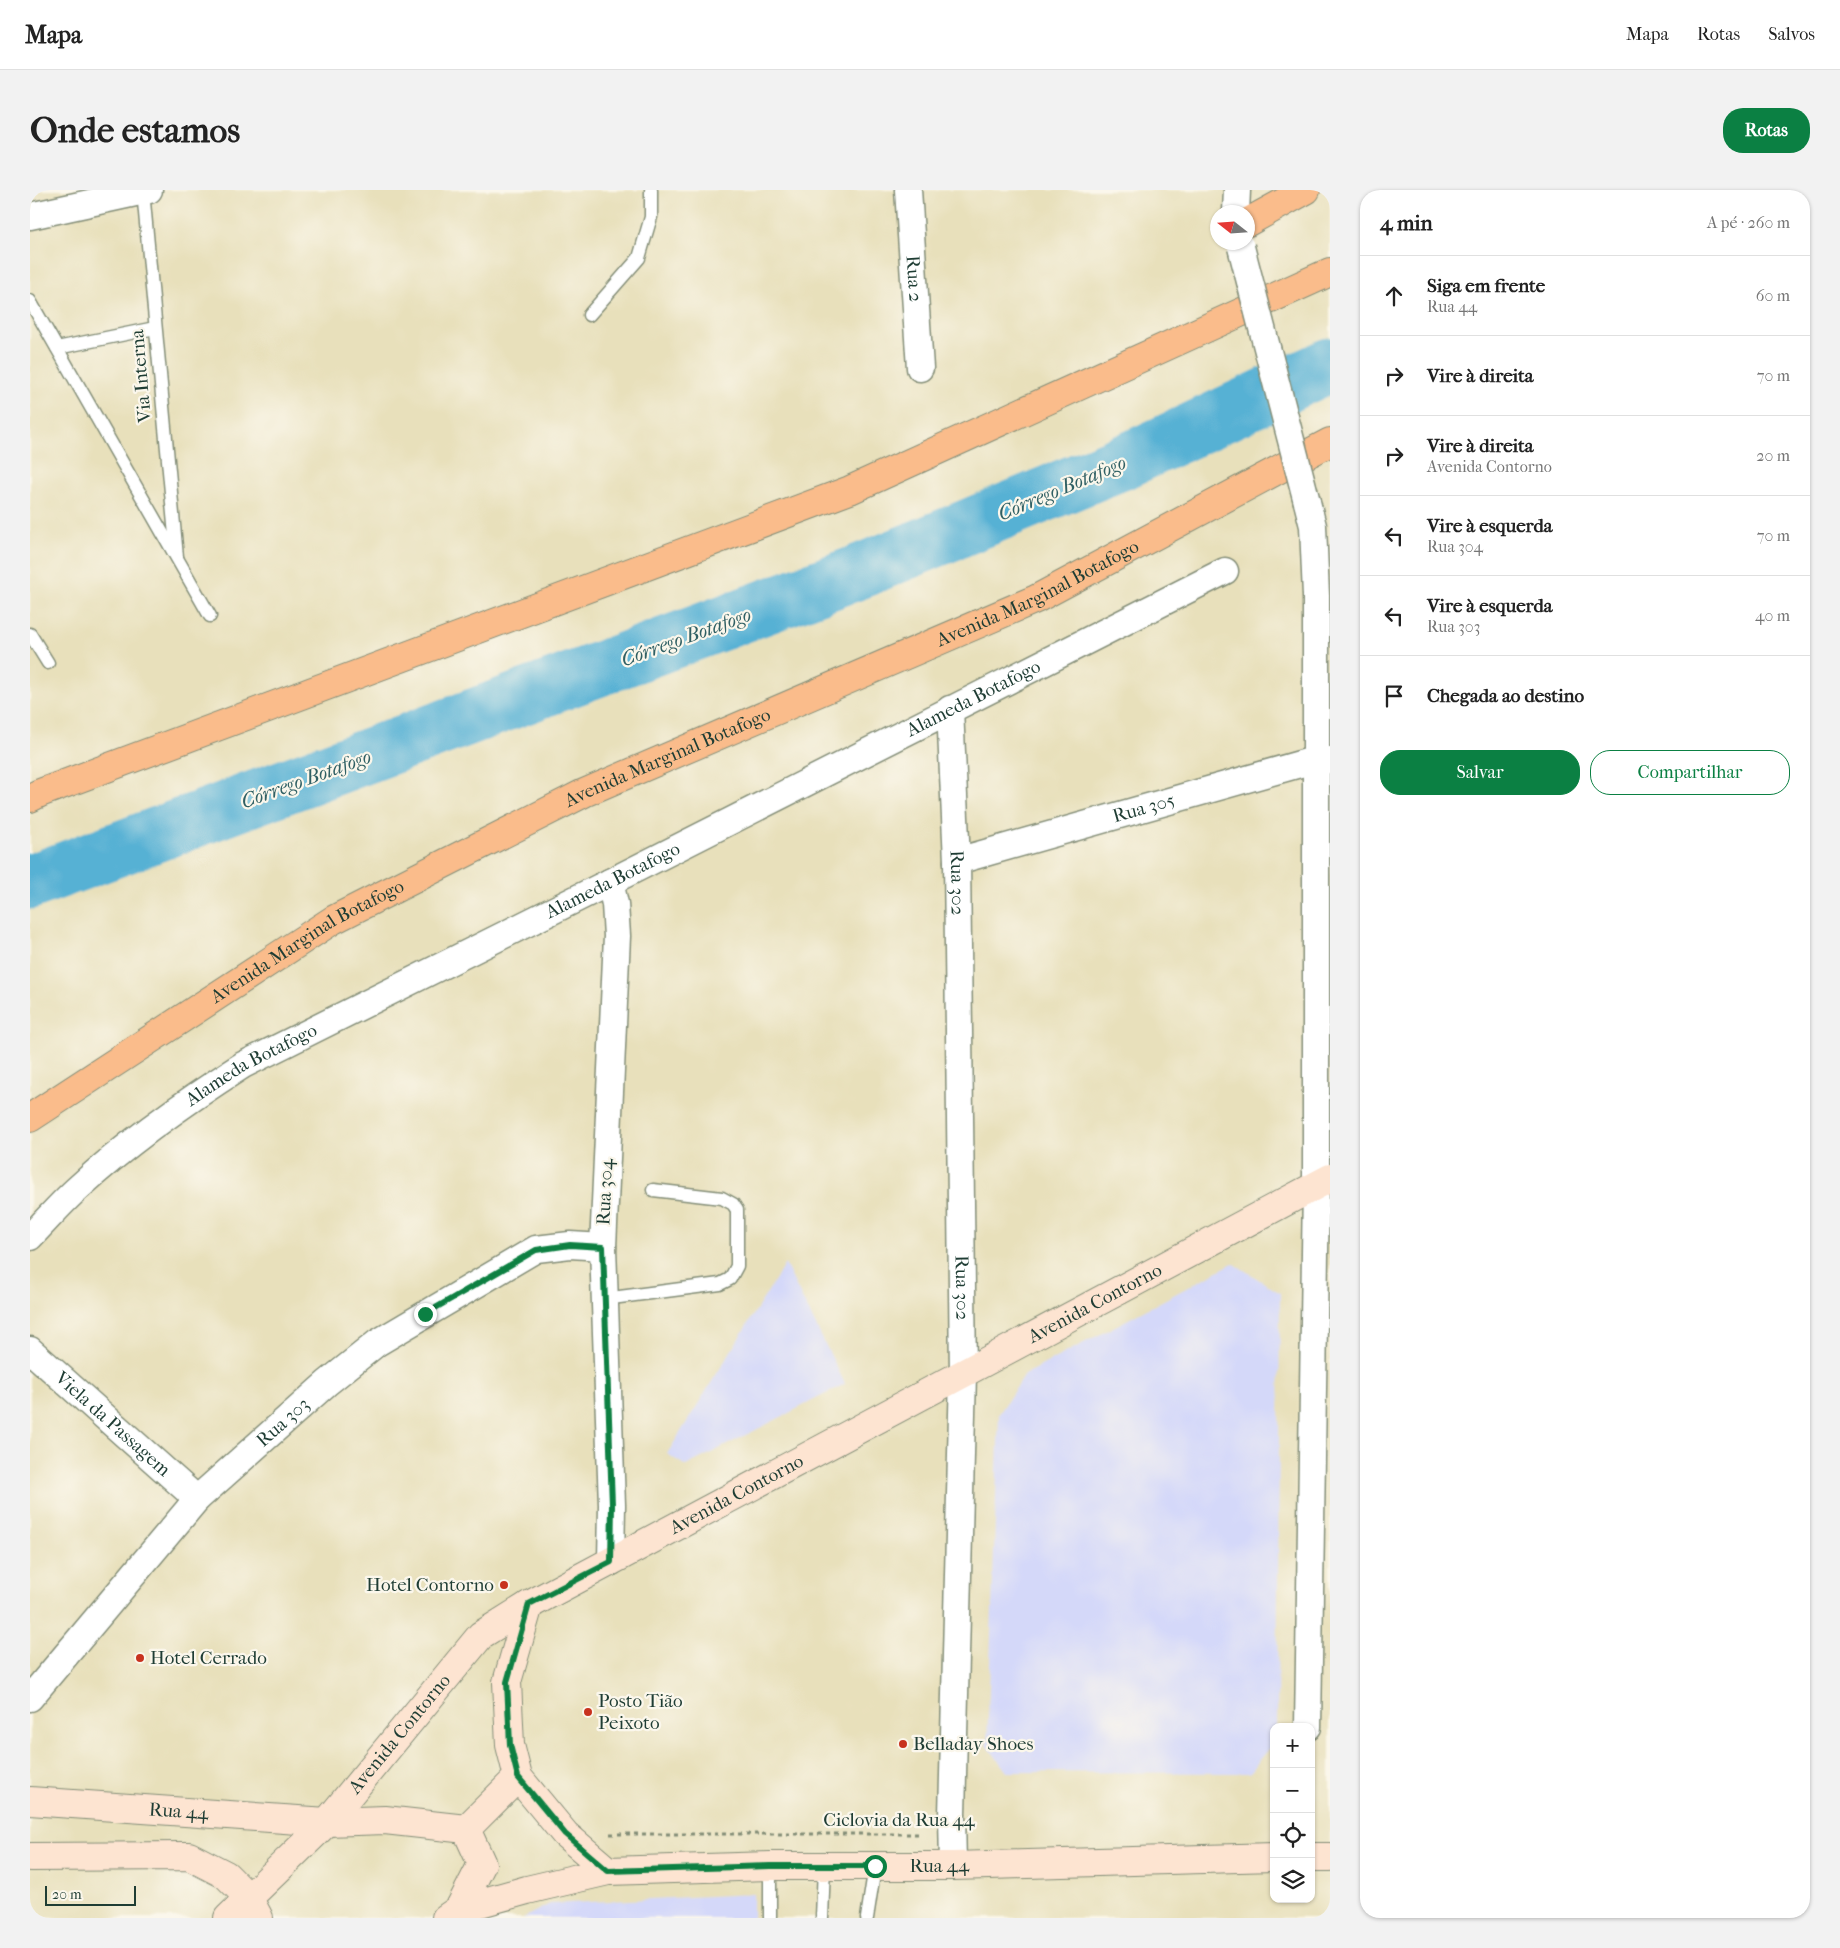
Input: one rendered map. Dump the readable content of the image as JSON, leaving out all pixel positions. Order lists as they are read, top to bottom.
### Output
{
  "streets": {
    "main road": ["Avenida Marginal Botafogo", "Avenida Contorno", "Rua 44"],
    "street": [
      "Rua 2",
      "Alameda Botafogo",
      "Rua 305",
      "Rua 302",
      "Rua 304",
      "Rua 303",
      "Viela da Passagem"
    ],
    "lane": ["Via Interna"],
    "path": ["Ciclovia da Rua 44"]
  },
  "crossings": [
    ["Alameda Botafogo", "Rua 302"],
    ["Alameda Botafogo", "Rua 304"],
    ["Rua 305", "Rua 302"],
    ["Rua 302", "Avenida Contorno"],
    ["Rua 302", "Rua 44"],
    ["Rua 302", "Ciclovia da Rua 44"],
    ["Rua 304", "Avenida Contorno"],
    ["Rua 304", "Rua 303"],
    ["Avenida Contorno", "Rua 44"],
    ["Rua 303", "Viela da Passagem"]
  ],
  "water": ["Córrego Botafogo"],
  "places": [
    "Hotel Contorno",
    "Hotel Cerrado",
    "Posto Tião Peixoto",
    "Belladay Shoes"
  ],
  "scale_bar": "20 m",
  "north": "left",
  "page": {
    "header": "Mapa",
    "nav": ["Mapa", "Rotas", "Salvos"],
    "buttons": [
      "Rotas",
      ["Salvar", "Compartilhar"]
    ],
    "title": "Onde estamos",
    "heading": ["4 min", "A pé · 260 m"],
    "list": [
      ["Siga em frente", "Rua 44", "60 m"],
      ["Vire à direita", "70 m"],
      ["Vire à direita", "Avenida Contorno", "20 m"],
      ["Vire à esquerda", "Rua 304", "70 m"],
      ["Vire à esquerda", "Rua 303", "40 m"],
      "Chegada ao destino"
    ],
    "map_buttons": ["+", "−"],
    "scale": "20 m"
  }
}
